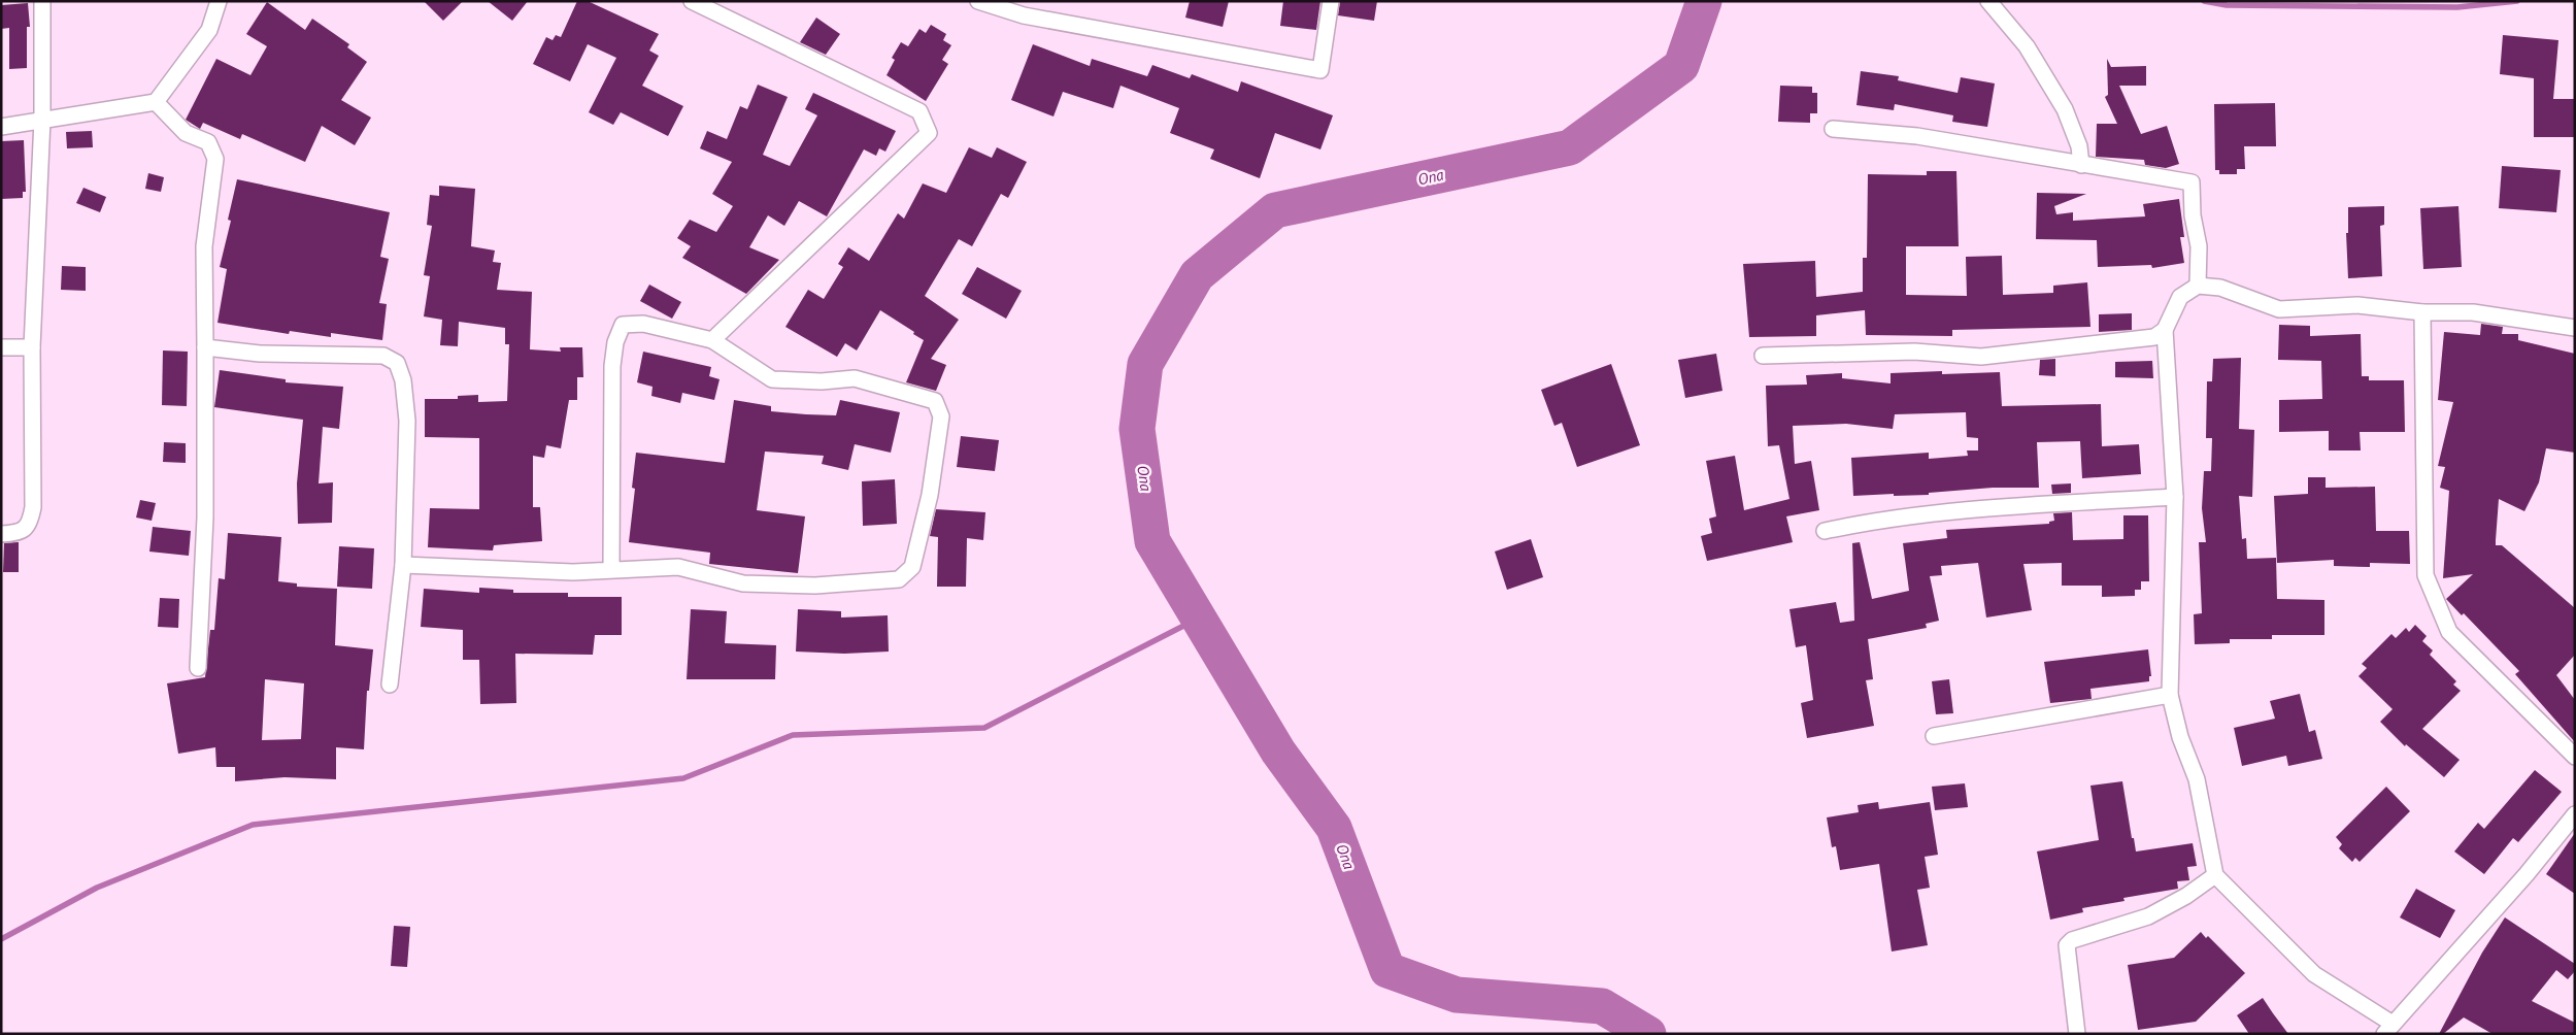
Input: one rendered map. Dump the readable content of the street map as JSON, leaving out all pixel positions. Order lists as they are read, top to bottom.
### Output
{
  "water": ["Ona"]
}
